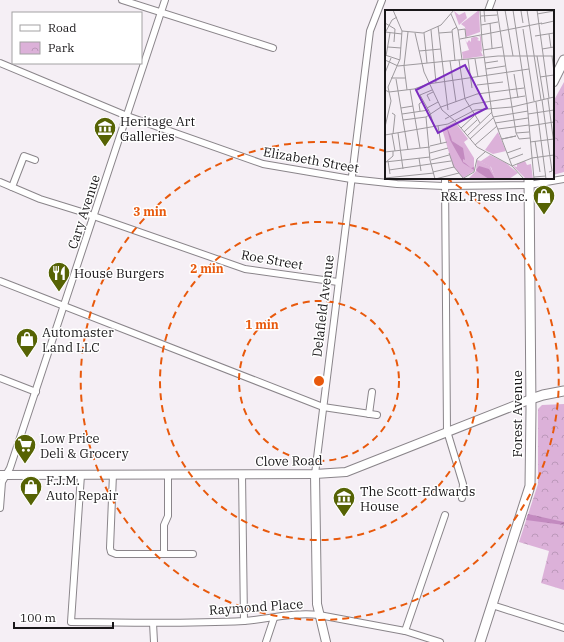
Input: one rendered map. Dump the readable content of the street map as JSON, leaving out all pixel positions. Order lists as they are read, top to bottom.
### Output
{
  "streets": {
    "main road": ["Forest Avenue", "Clove Road"],
    "street": [
      "Elizabeth Street",
      "Cary Avenue",
      "Roe Street",
      "Delafield Avenue",
      "Raymond Place"
    ]
  },
  "crossings": [
    ["Elizabeth Street", "Cary Avenue"],
    ["Elizabeth Street", "Delafield Avenue"],
    ["Elizabeth Street", "Forest Avenue"],
    ["Cary Avenue", "Roe Street"],
    ["Cary Avenue", "Clove Road"],
    ["Roe Street", "Delafield Avenue"],
    ["Delafield Avenue", "Clove Road"],
    ["Delafield Avenue", "Raymond Place"],
    ["Forest Avenue", "Clove Road"],
    ["Clove Road", "Raymond Place"]
  ],
  "places": {
    "museum": ["Heritage Art Galleries", "The Scott-Edwards House"],
    "shop": ["R&L Press Inc.", "Automaster Land LLC", "F.J.M. Auto Repair"],
    "restaurant": ["House Burgers"],
    "supermarket": ["Low Price Deli & Grocery"]
  },
  "legend": ["Road", "Park"],
  "scale_bar": "100 m",
  "rings": ["3 min", "2 min", "1 min"]
}
